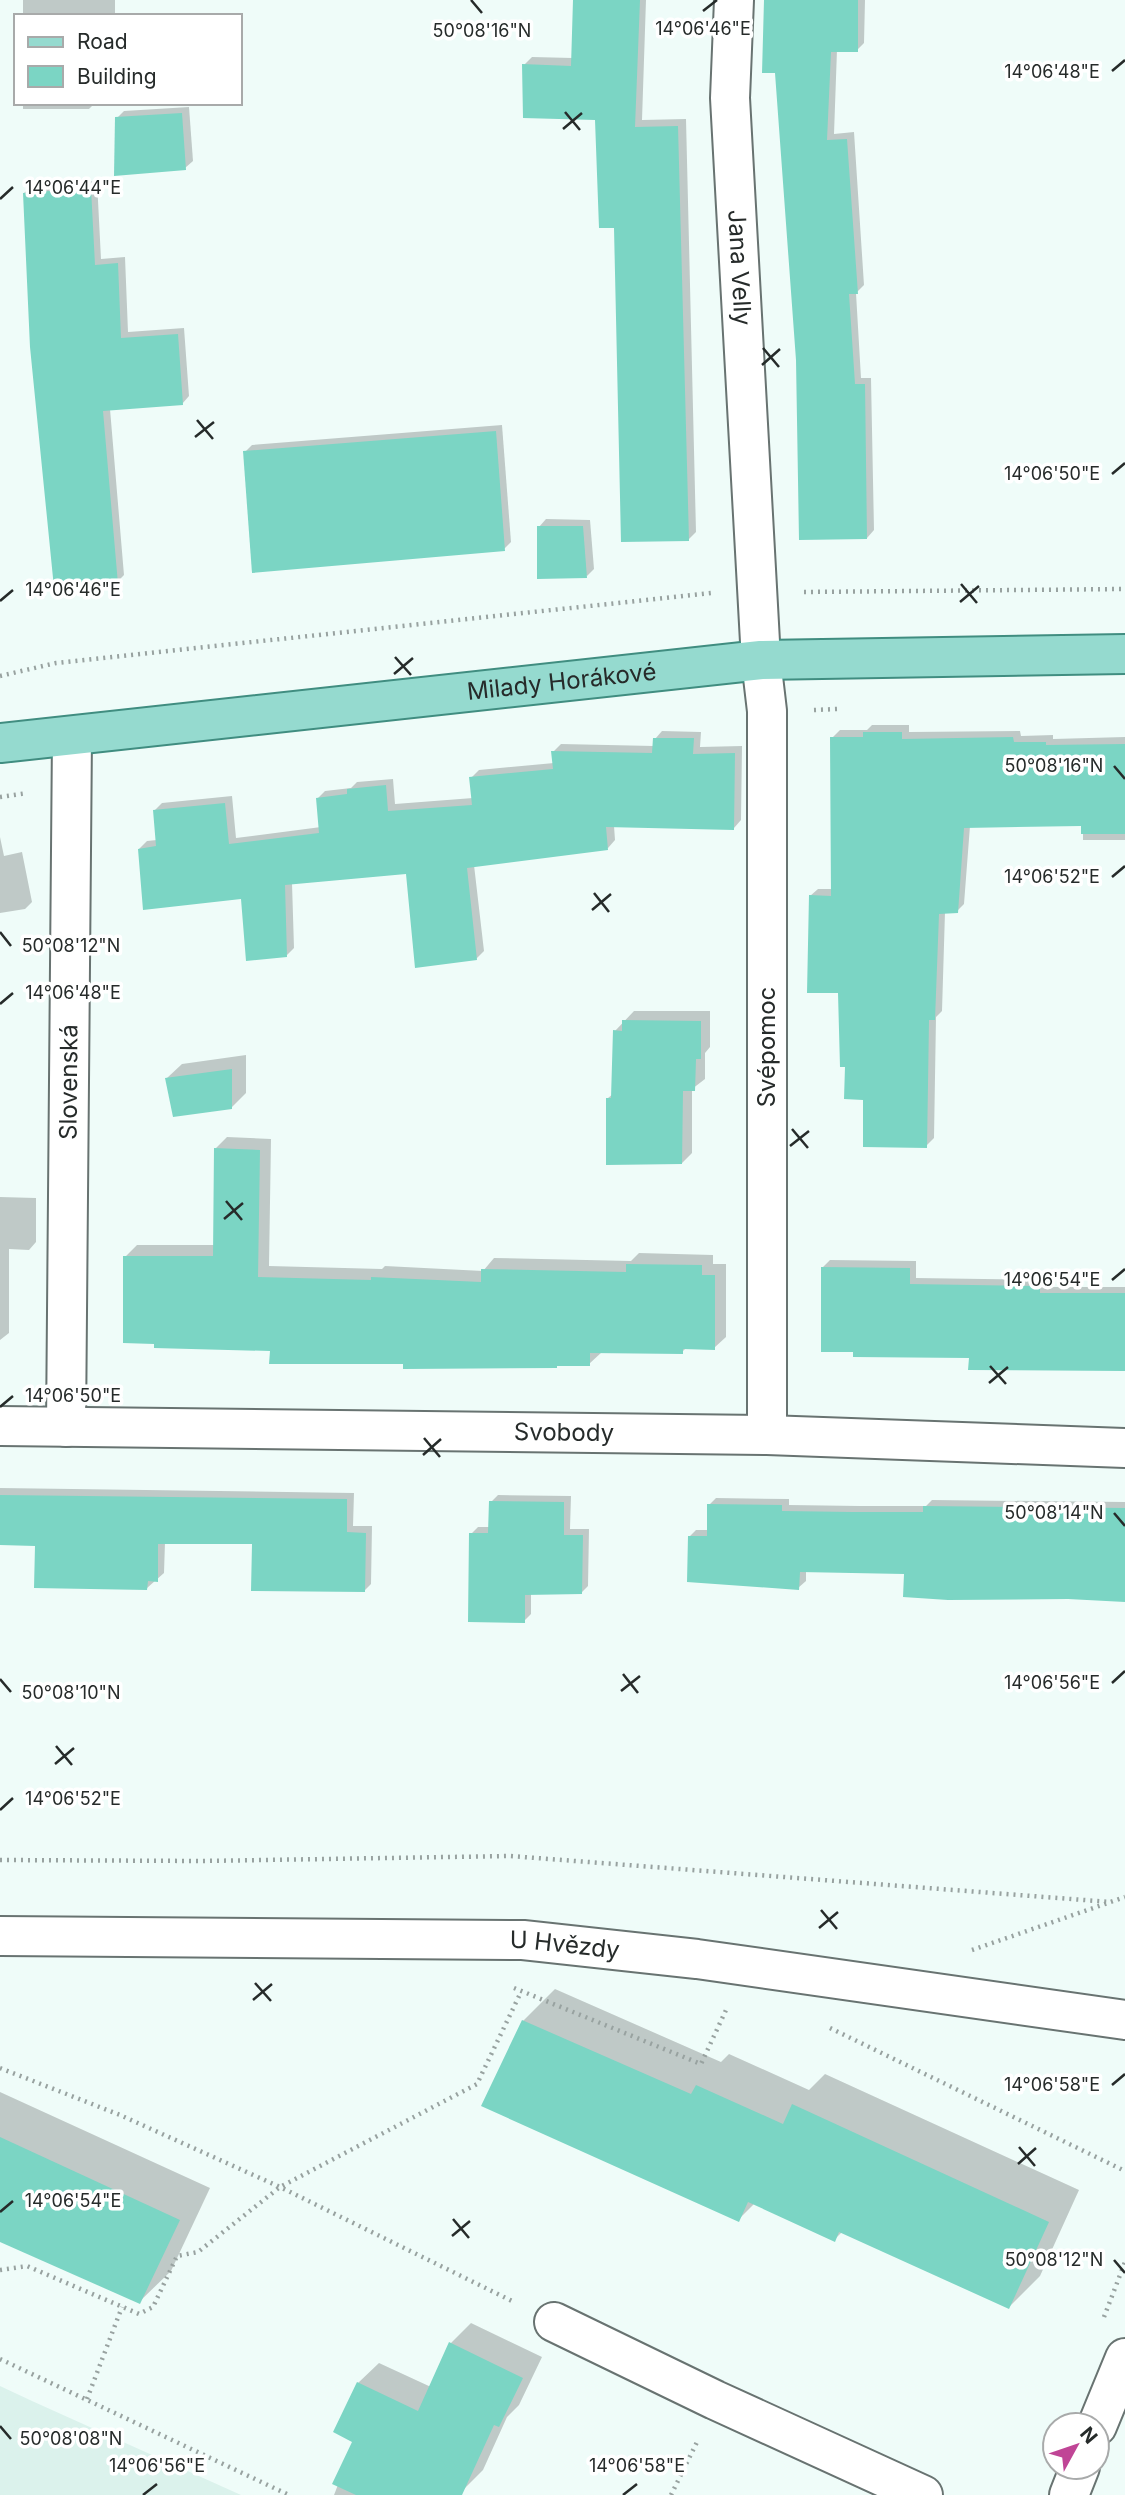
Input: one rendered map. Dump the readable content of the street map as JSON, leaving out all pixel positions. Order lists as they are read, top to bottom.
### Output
{
  "streets": {
    "main road": ["Milady Horákové"],
    "street": [
      "Jana Velly",
      "Svépomoc",
      "Slovenská",
      "Svobody",
      "U Hvězdy"
    ]
  },
  "crossings": [
    ["Jana Velly", "Milady Horákové"],
    ["Jana Velly", "Svépomoc"],
    ["Milady Horákové", "Svépomoc"],
    ["Milady Horákové", "Slovenská"],
    ["Svépomoc", "Svobody"],
    ["Slovenská", "Svobody"]
  ],
  "legend": ["Road", "Building"],
  "north": "top right",
  "coordinates": [
    "14°06'46\"E",
    "50°08'16\"N",
    "14°06'48\"E",
    "14°06'44\"E",
    "14°06'50\"E",
    "14°06'52\"E",
    "50°08'12\"N",
    "14°06'54\"E",
    "50°08'14\"N",
    "14°06'56\"E",
    "50°08'10\"N",
    "14°06'58\"E",
    "50°08'08\"N"
  ]
}
